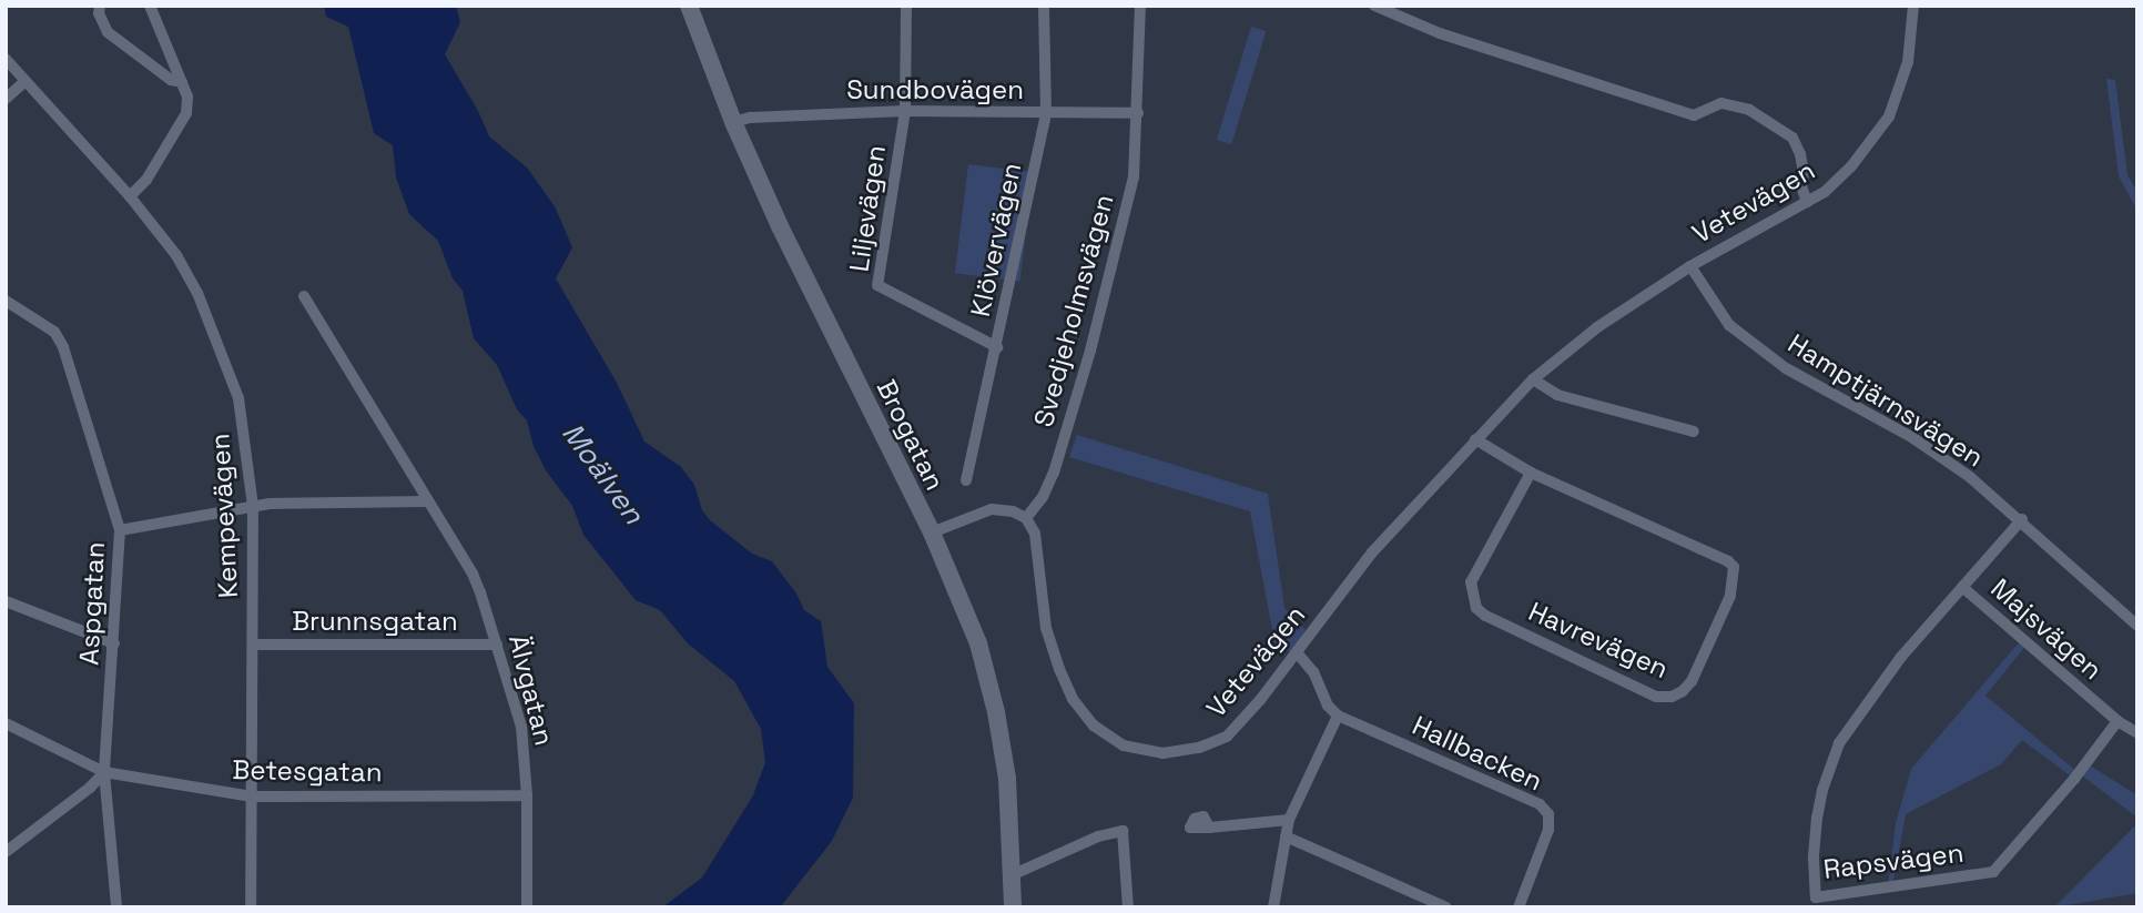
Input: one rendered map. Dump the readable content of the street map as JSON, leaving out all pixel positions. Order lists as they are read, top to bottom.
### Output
{
  "streets": {
    "main road": ["Brogatan"],
    "street": [
      "Sundbovägen",
      "Vetevägen",
      "Liljevägen",
      "Klövervägen",
      "Svedjeholmsvägen",
      "Hamptjärnsvägen",
      "Kempevägen",
      "Aspgatan",
      "Brunnsgatan",
      "Majsvägen",
      "Havrevägen",
      "Älvgatan",
      "Hallbacken",
      "Betesgatan",
      "Rapsvägen"
    ]
  },
  "crossings": [
    ["Sundbovägen", "Liljevägen"],
    ["Sundbovägen", "Klövervägen"],
    ["Sundbovägen", "Svedjeholmsvägen"],
    ["Sundbovägen", "Brogatan"],
    ["Vetevägen", "Svedjeholmsvägen"],
    ["Vetevägen", "Hamptjärnsvägen"],
    ["Vetevägen", "Havrevägen"],
    ["Liljevägen", "Klövervägen"],
    ["Hamptjärnsvägen", "Rapsvägen"],
    ["Kempevägen", "Brunnsgatan"],
    ["Kempevägen", "Betesgatan"],
    ["Aspgatan", "Betesgatan"],
    ["Brunnsgatan", "Älvgatan"],
    ["Majsvägen", "Rapsvägen"],
    ["Älvgatan", "Betesgatan"]
  ],
  "water": ["Moälven"]
}
